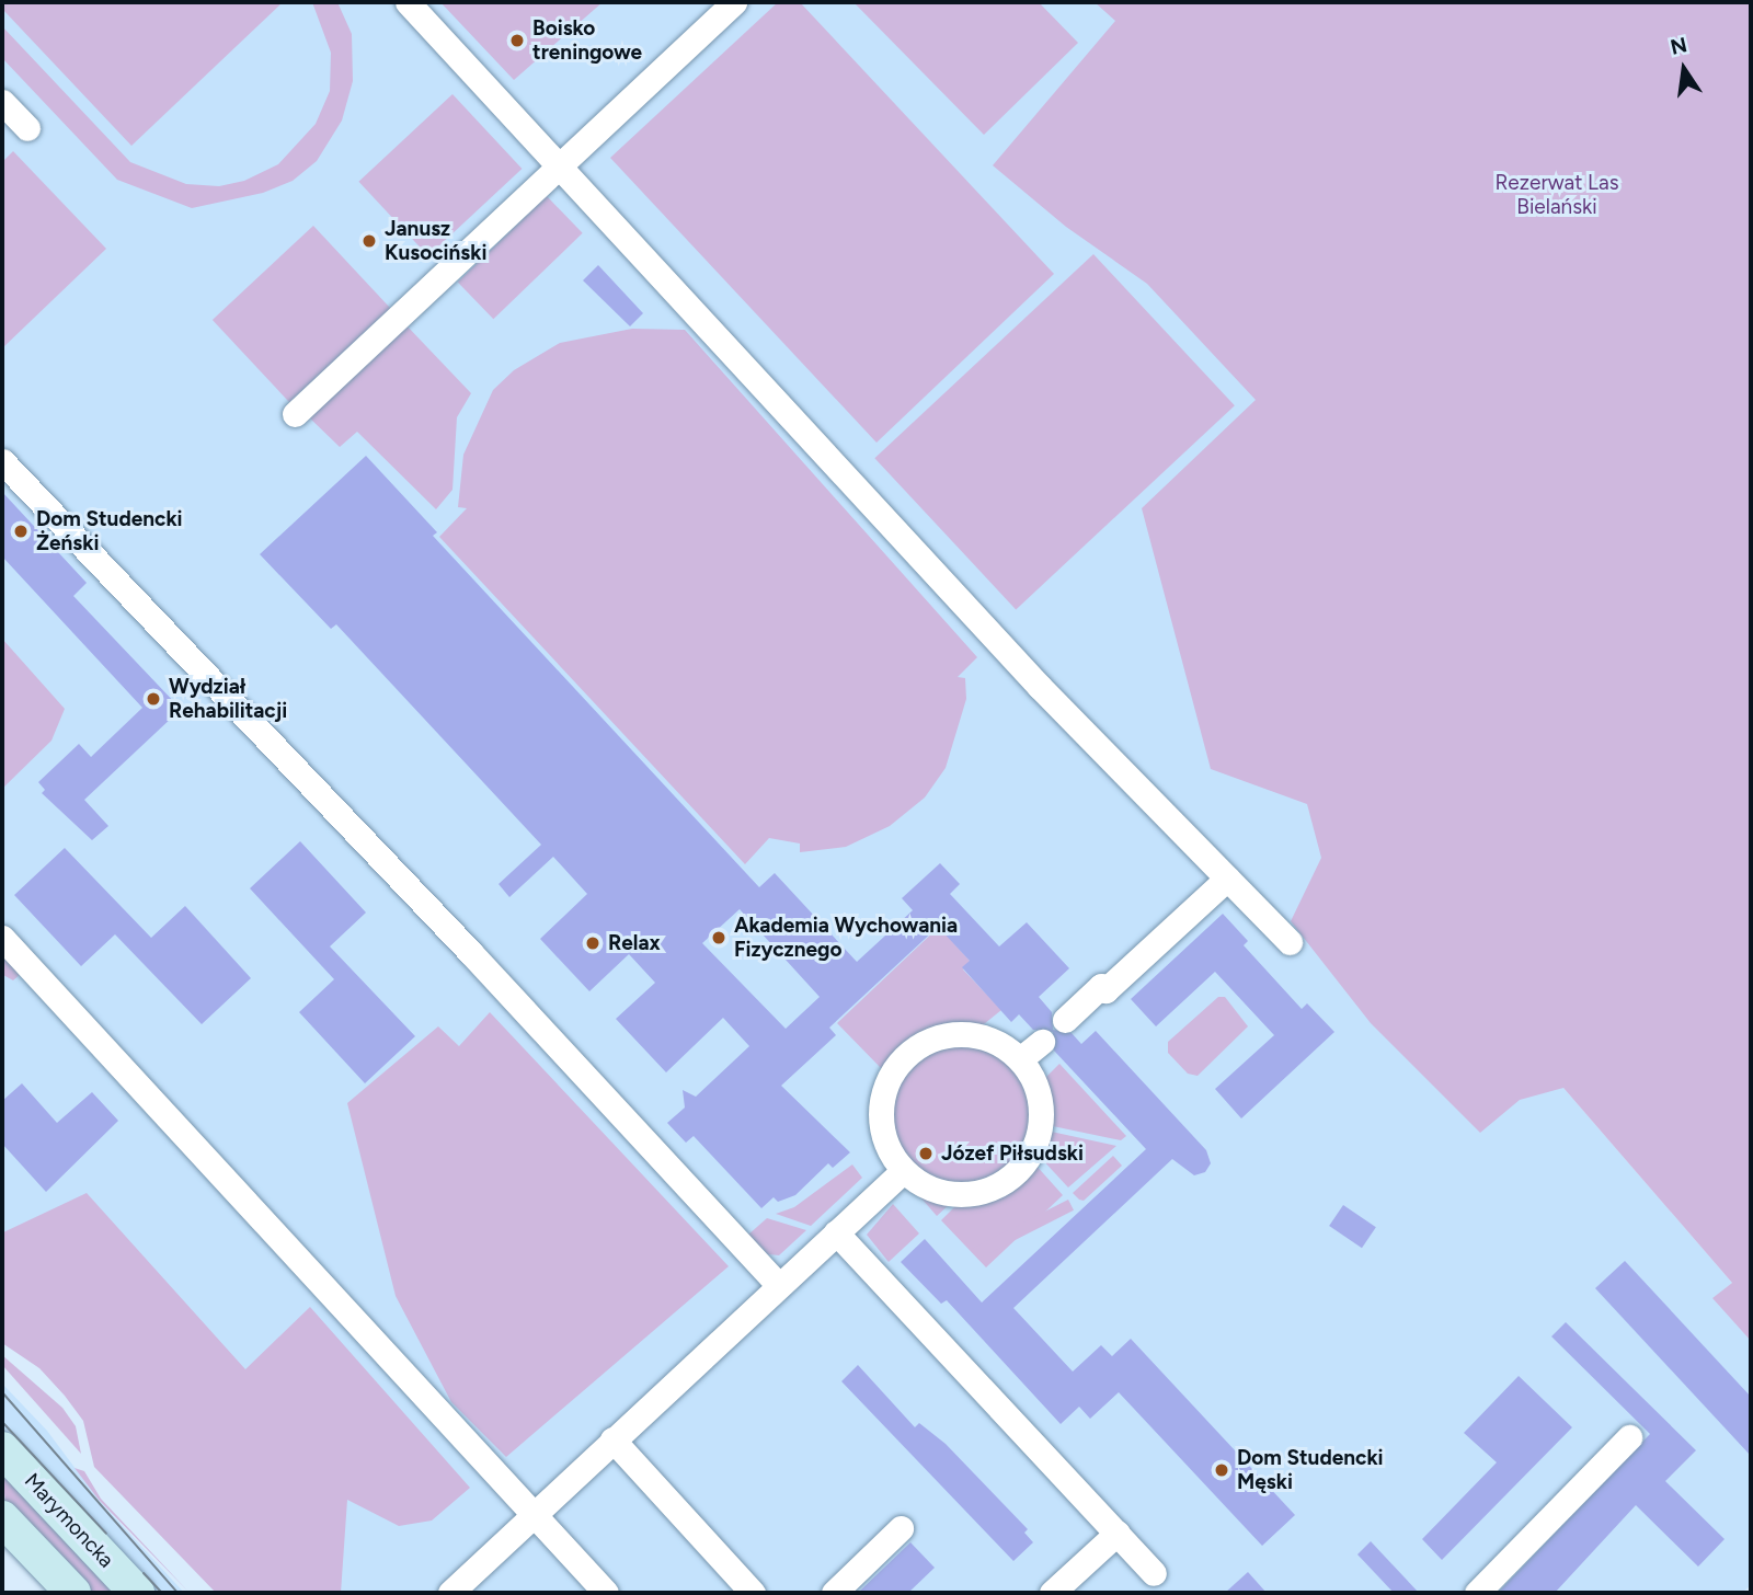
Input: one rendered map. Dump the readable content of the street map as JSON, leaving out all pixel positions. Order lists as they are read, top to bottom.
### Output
{
  "streets": {
    "main road": ["Marymoncka"]
  },
  "parks": ["Rezerwat Las Bielański"],
  "places": [
    "Boisko treningowe",
    "Janusz Kusociński",
    "Dom Studencki Żeński",
    "Wydział Rehabilitacji",
    "Akademia Wychowania Fizycznego",
    "Relax",
    "Józef Piłsudski",
    "Dom Studencki Męski"
  ],
  "north": "top"
}
